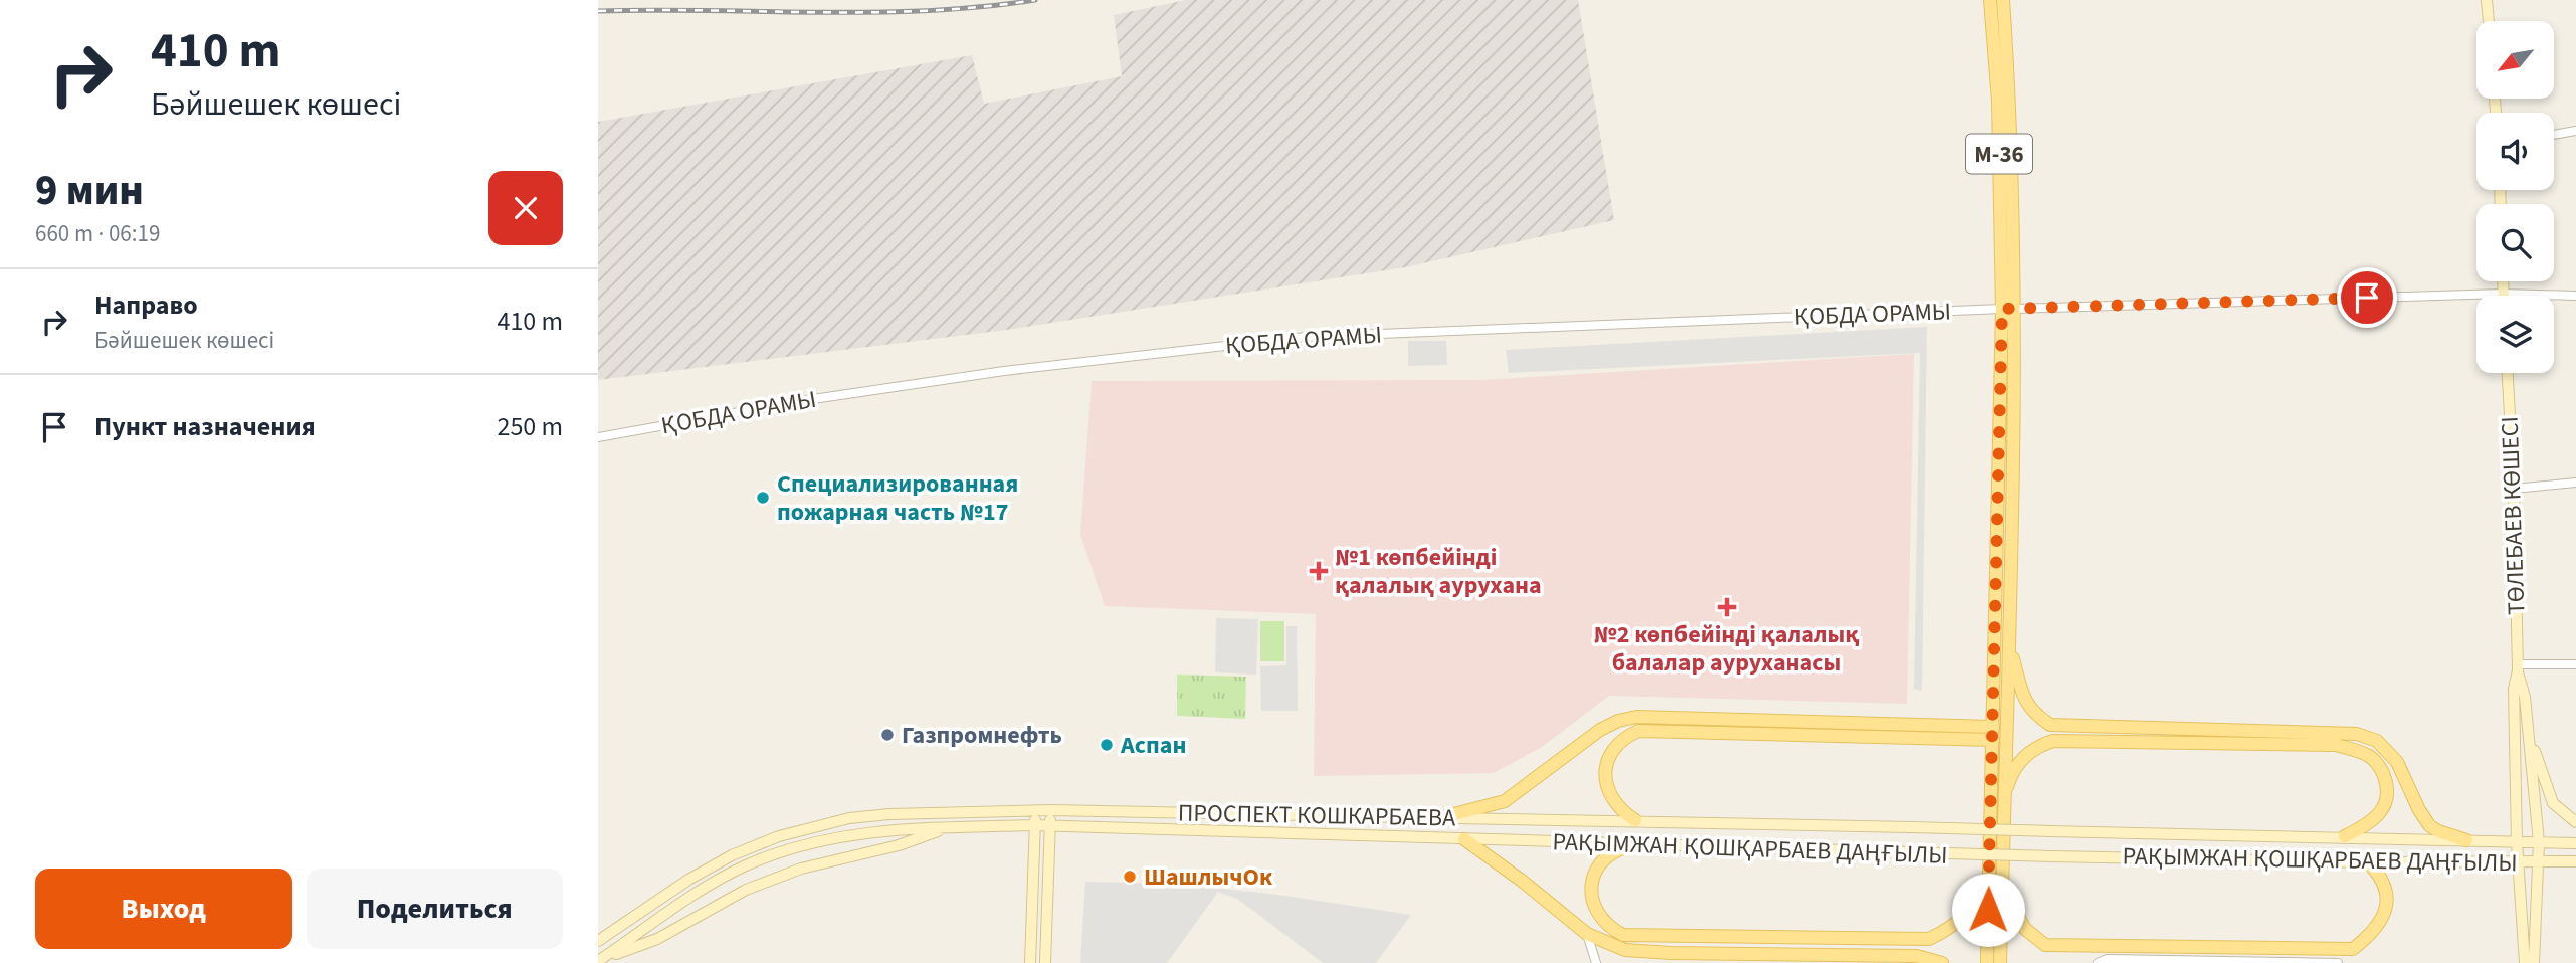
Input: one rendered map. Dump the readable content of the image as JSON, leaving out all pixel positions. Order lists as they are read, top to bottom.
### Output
{
  "streets": {
    "main road": [
      "M-36",
      "ТӨЛЕБАЕВ КӨШЕСІ",
      "ПРОСПЕКТ КОШКАРБАЕВА",
      "РАҚЫМЖАН ҚОШҚАРБАЕВ ДАҢҒЫЛЫ"
    ],
    "street": ["ҚОБДА ОРАМЫ"]
  },
  "crossings": [
    ["M-36", "ҚОБДА ОРАМЫ"],
    ["ТӨЛЕБАЕВ КӨШЕСІ", "РАҚЫМЖАН ҚОШҚАРБАЕВ ДАҢҒЫЛЫ"],
    ["ПРОСПЕКТ КОШКАРБАЕВА", "РАҚЫМЖАН ҚОШҚАРБАЕВ ДАҢҒЫЛЫ"]
  ],
  "places": {
    "other": [
      "Специализированная пожарная часть №17",
      "Газпромнефть",
      "Аспан",
      "ШашлычОк"
    ],
    "health": ["№1 көпбейінді қалалық аурухана", "№2 көпбейінді қалалық балалар ауруханасы"]
  },
  "north": "bottom left",
  "page": {
    "turn": ["410 m", "Бәйшешек көшесі"],
    "heading": ["9 мин", "660 m · 06:19"],
    "list": [
      {
        "name": "Направо",
        "note": "Бәйшешек көшесі",
        "value": "410 m"
      },
      {
        "name": "Пункт назначения",
        "value": "250 m"
      }
    ],
    "buttons": ["Выход", "Поделиться"]
  }
}
